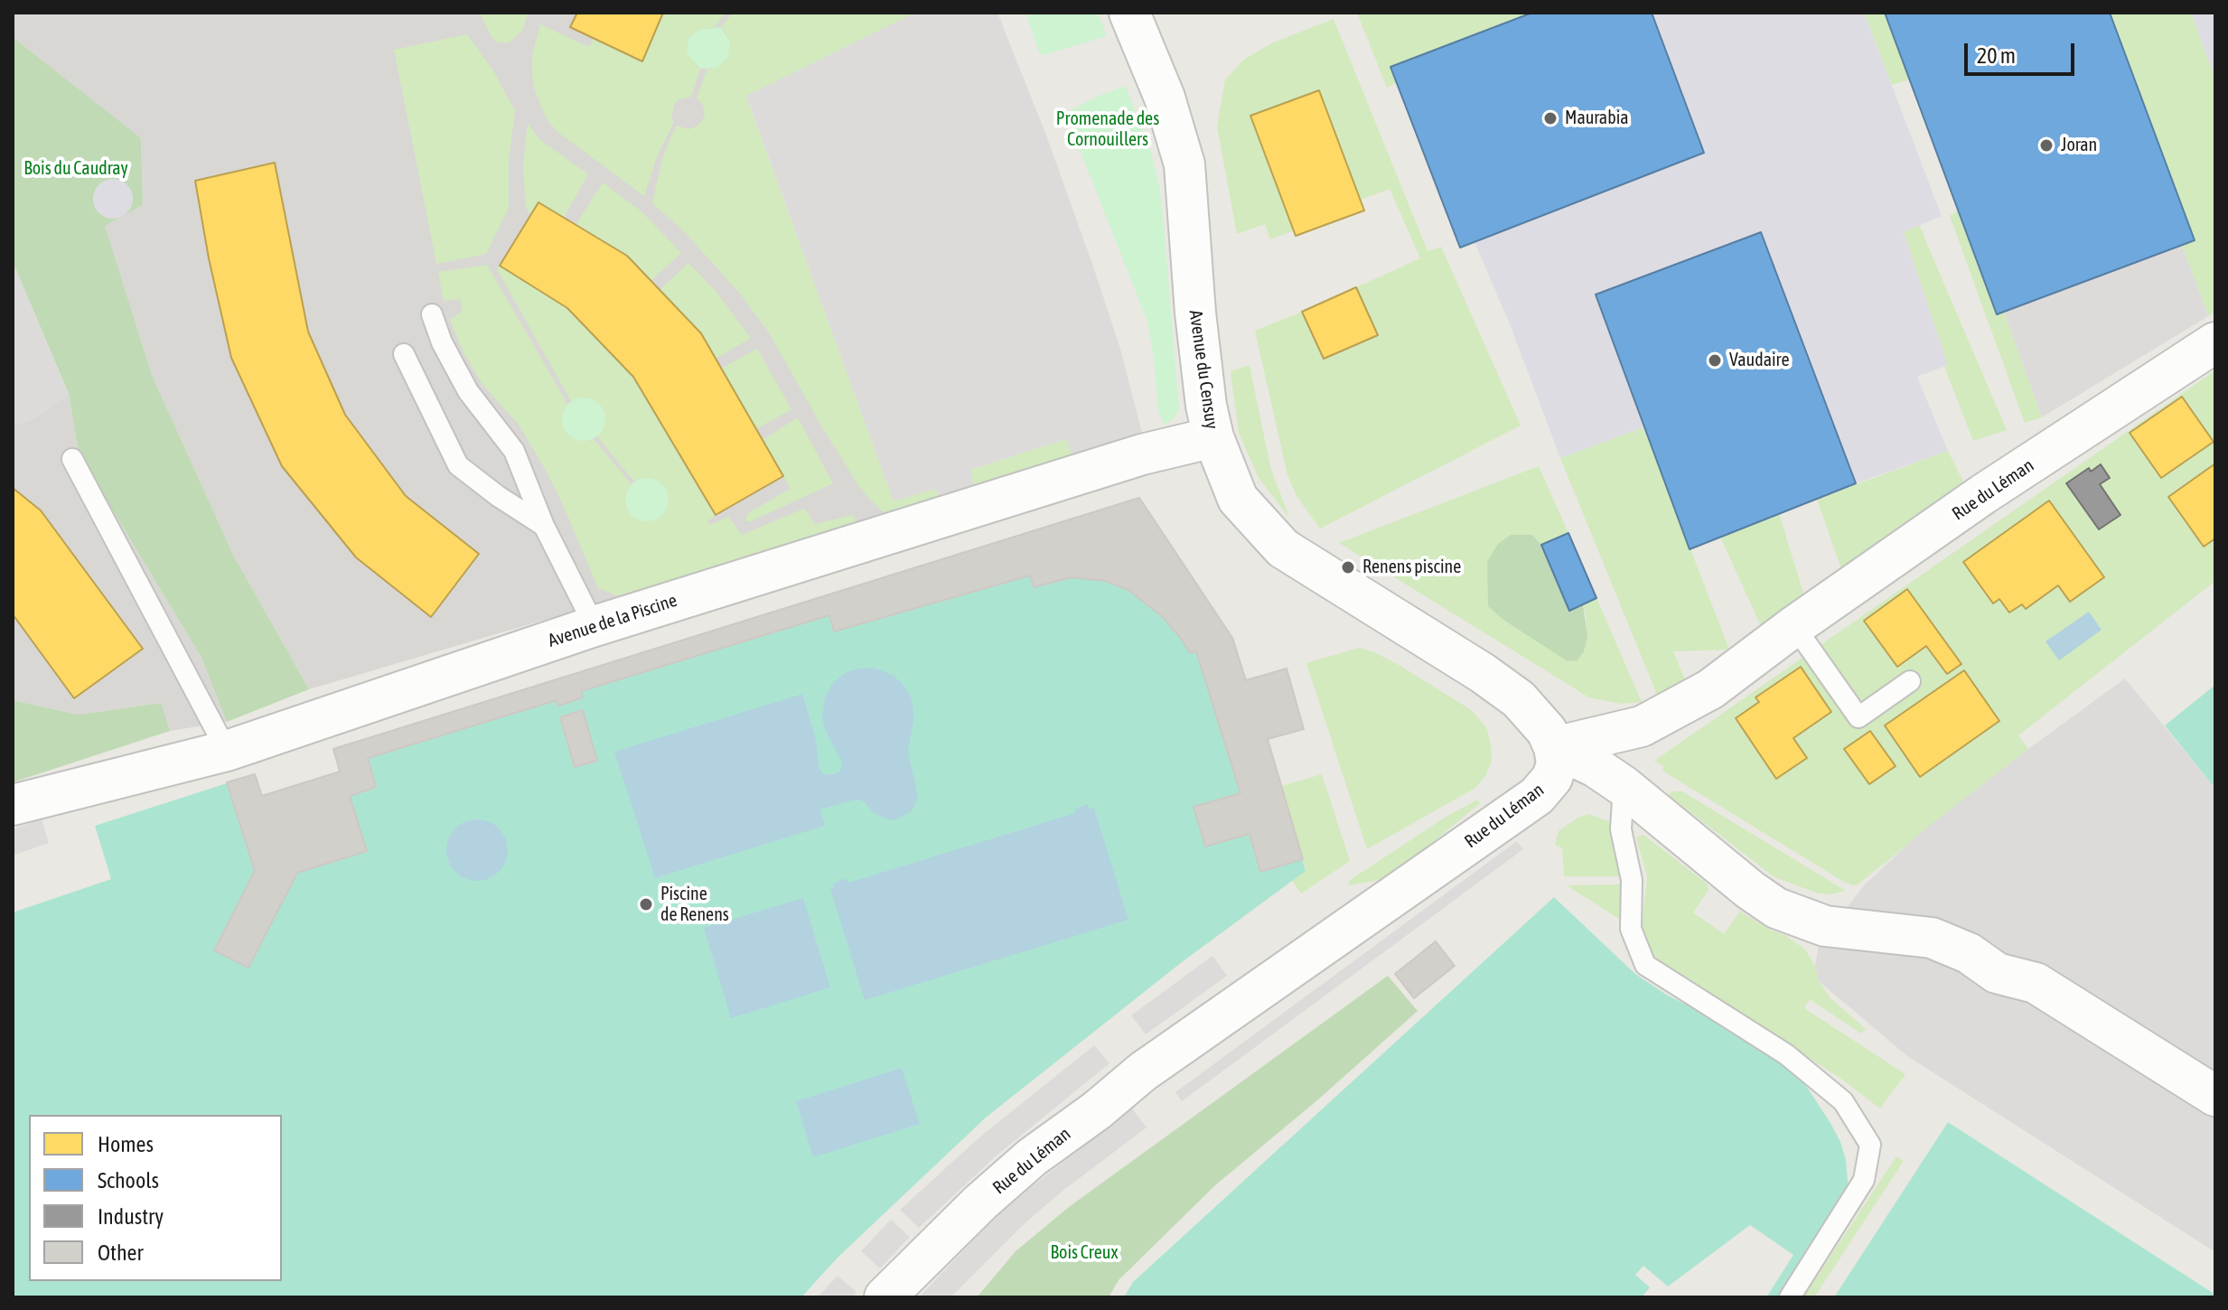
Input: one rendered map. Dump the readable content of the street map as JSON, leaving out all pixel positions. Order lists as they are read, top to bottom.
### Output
{
  "streets": {
    "street": ["Avenue du Censuy", "Rue du Léman", "Avenue de la Piscine"]
  },
  "crossings": [
    ["Avenue du Censuy", "Rue du Léman"],
    ["Avenue du Censuy", "Avenue de la Piscine"]
  ],
  "parks": ["Promenade des Cornouillers", "Bois du Caudray", "Bois Creux"],
  "places": [
    "Maurabia",
    "Joran",
    "Vaudaire",
    "Renens piscine",
    "Piscine de Renens"
  ],
  "legend": [
    "Homes",
    "Schools",
    "Industry",
    "Other"
  ],
  "scale_bar": "20 m"
}
